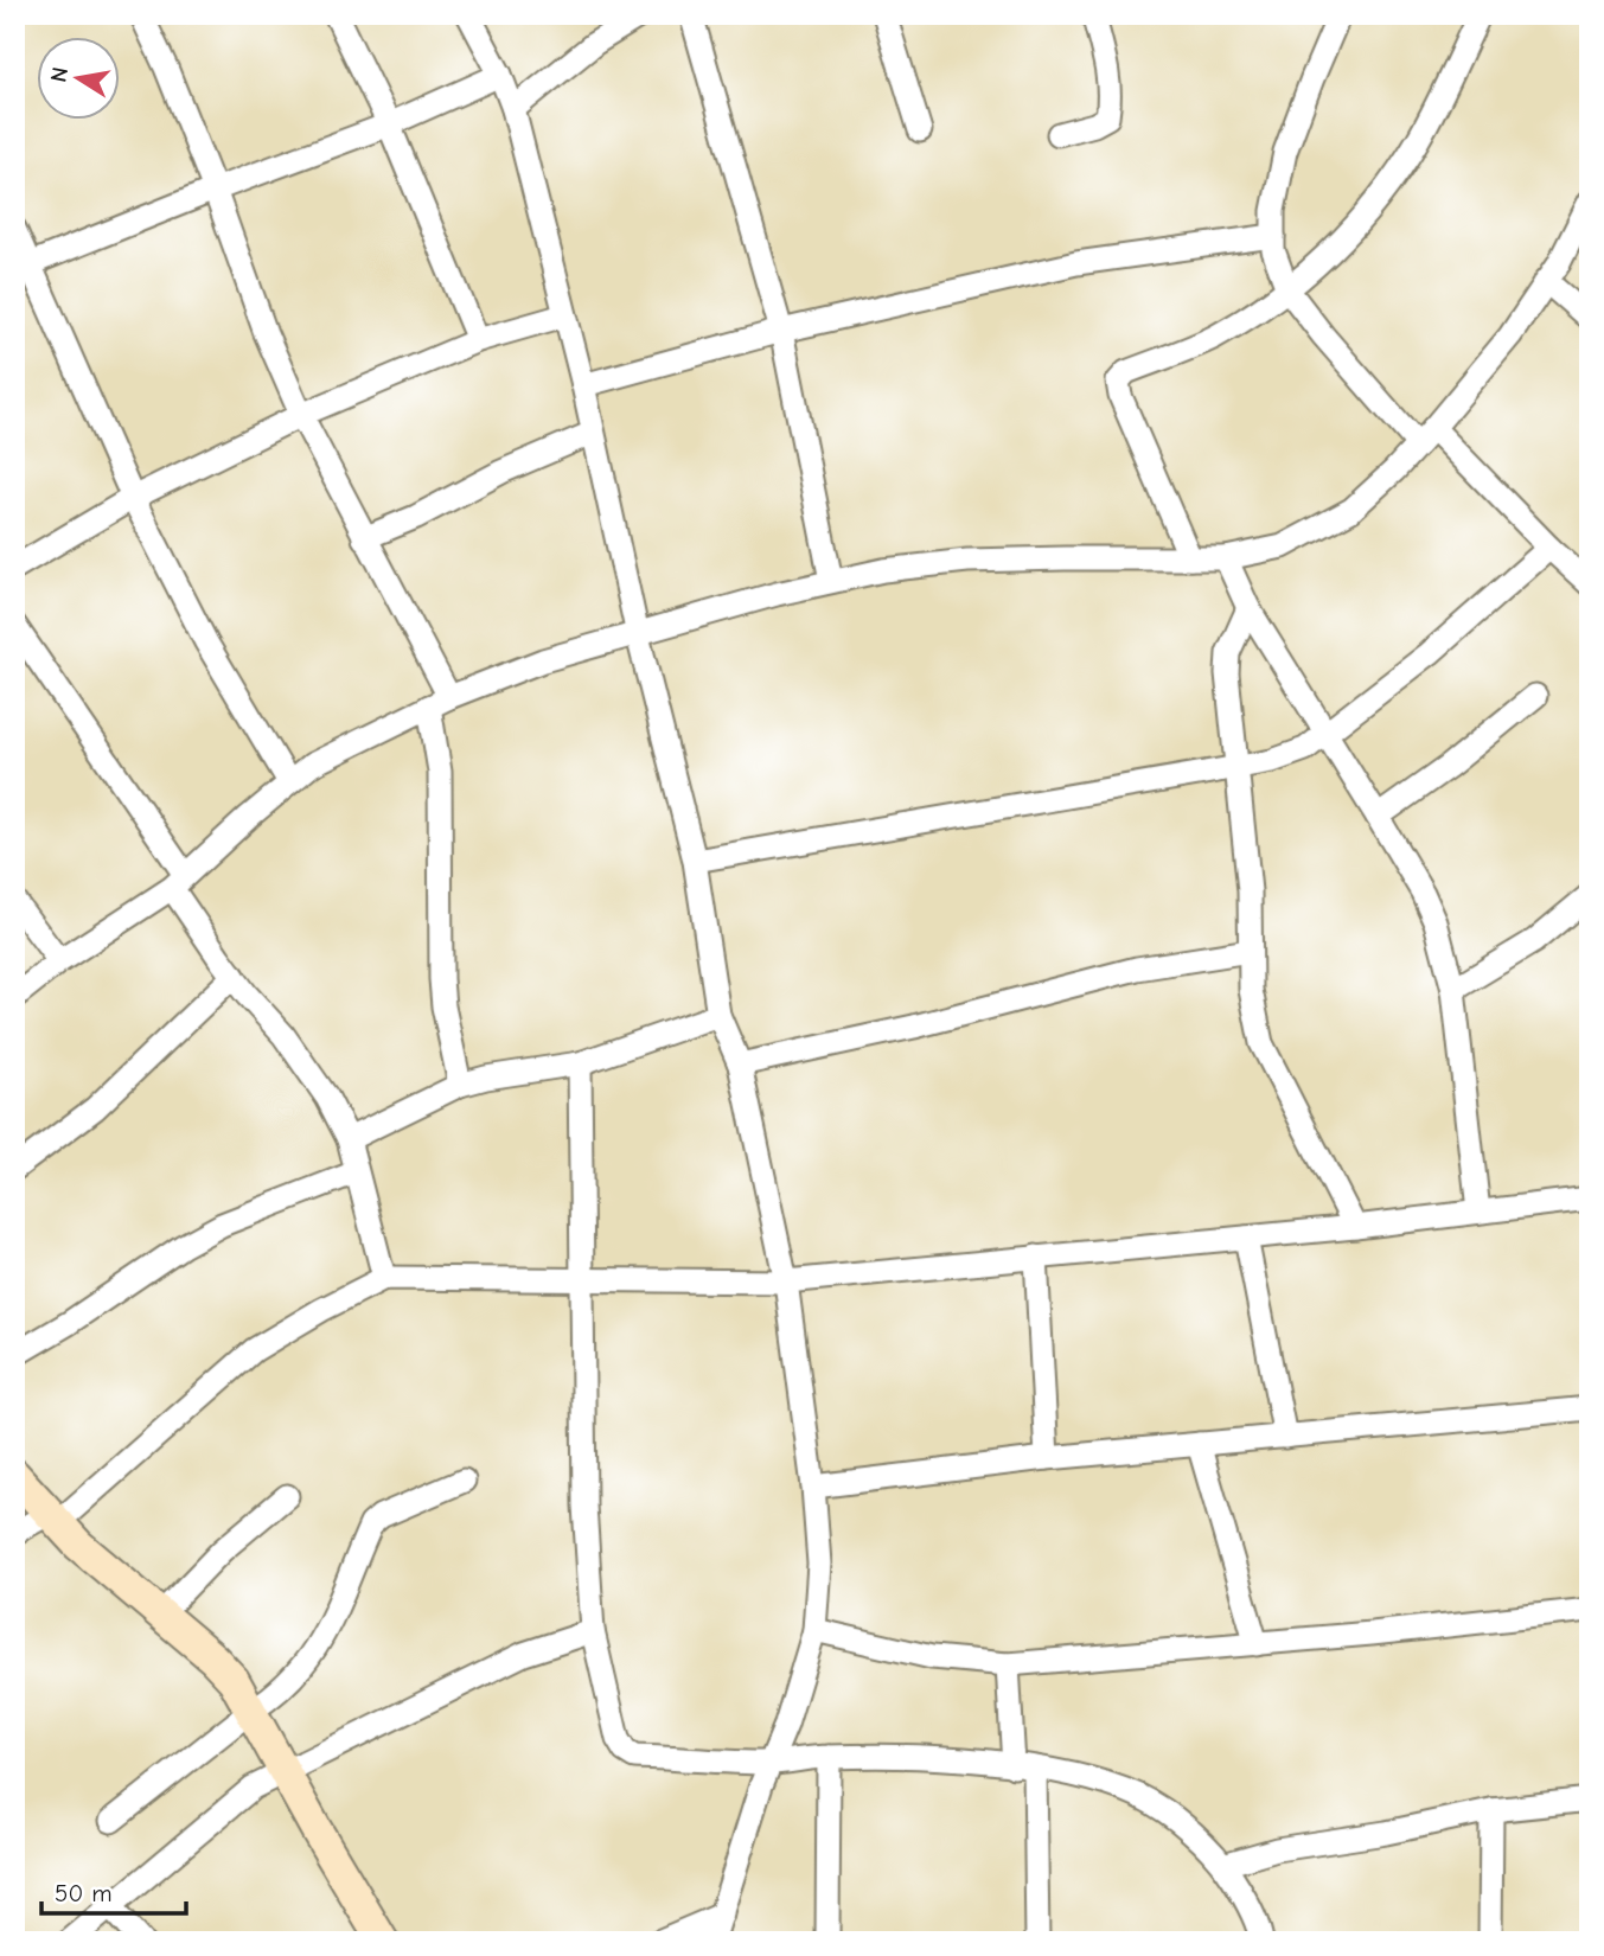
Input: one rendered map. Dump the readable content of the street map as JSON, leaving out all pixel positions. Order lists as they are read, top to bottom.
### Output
{
  "scale_bar": "50 m",
  "north": "left"
}
